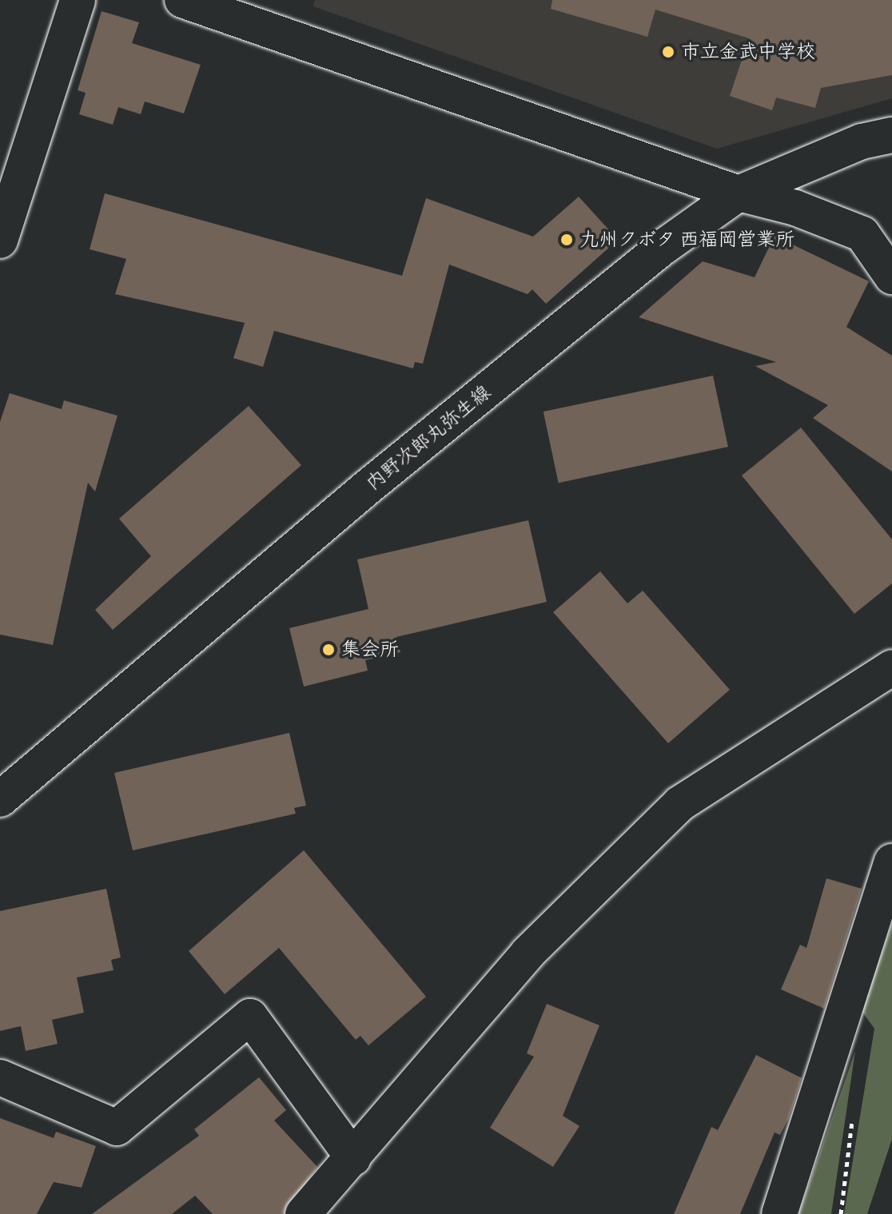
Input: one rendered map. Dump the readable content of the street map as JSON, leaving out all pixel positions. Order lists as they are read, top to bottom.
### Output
{
  "streets": {
    "street": ["内野次郎丸弥生線"]
  },
  "places": ["市立金武中学校", "九州クボタ 西福岡営業所", "集会所"]
}
